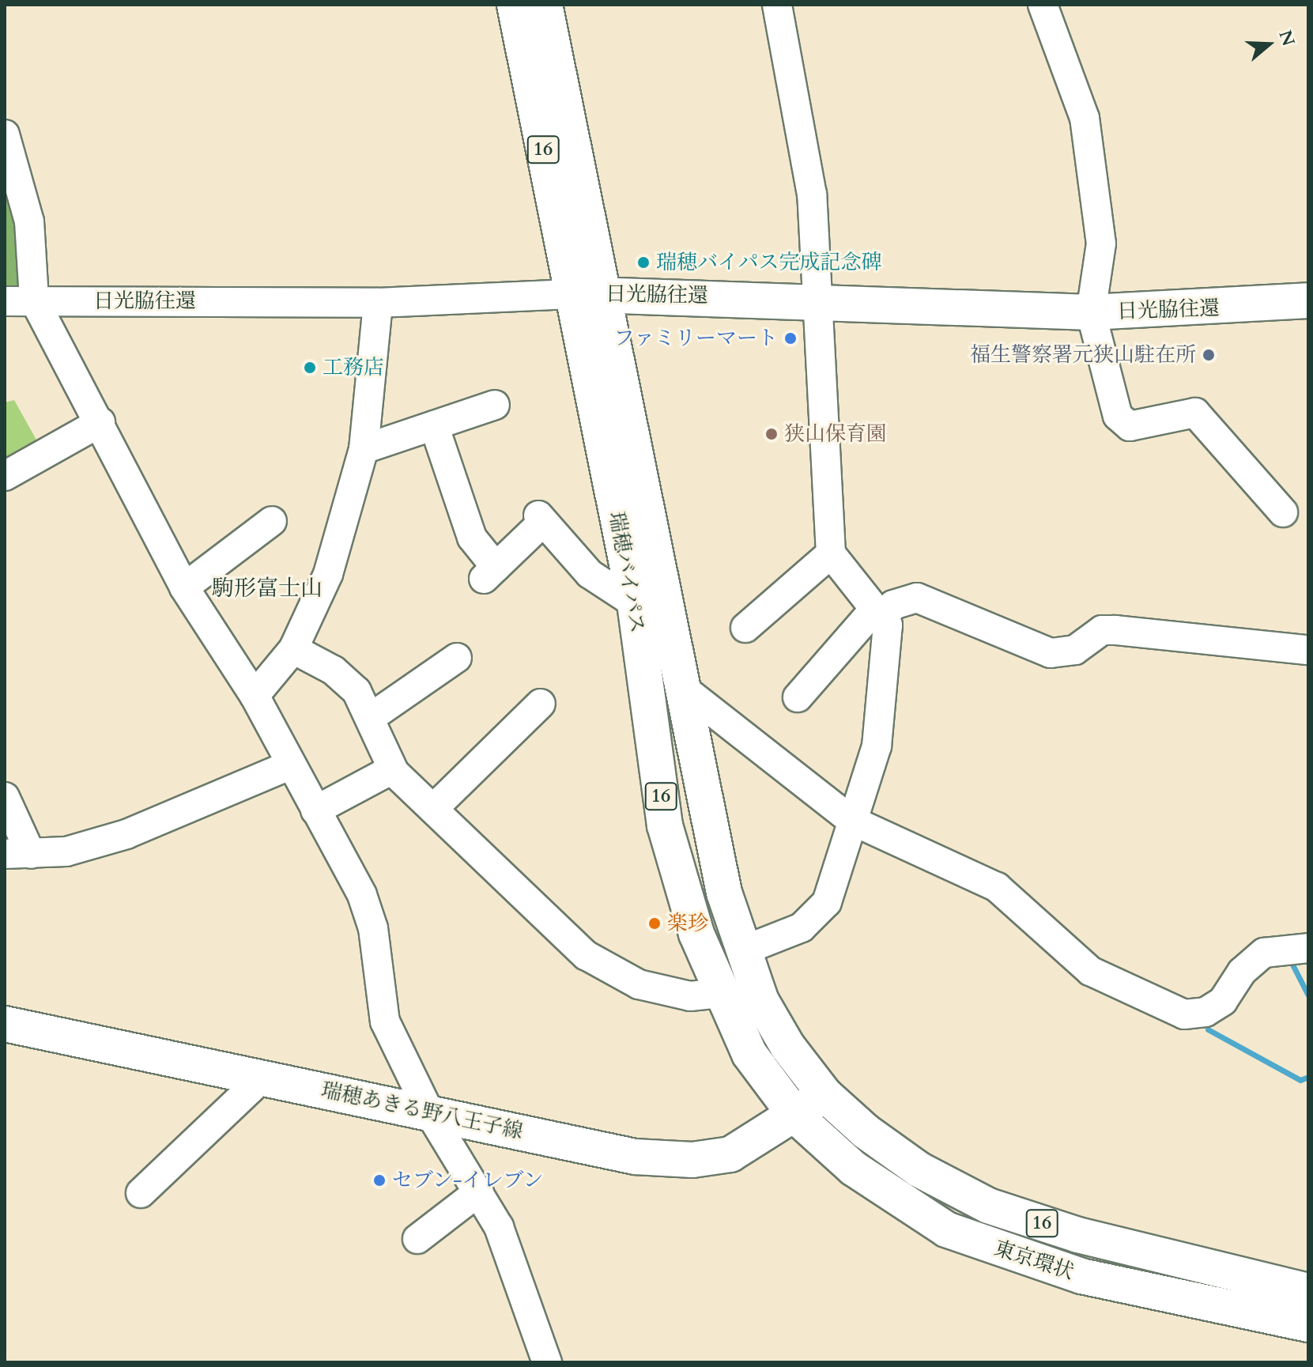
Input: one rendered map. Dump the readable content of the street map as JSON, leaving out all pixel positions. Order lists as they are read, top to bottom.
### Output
{
  "streets": {
    "main road": [
      "16",
      "日光脇往還",
      "瑞穂バイパス",
      "瑞穂あきる野八王子線",
      "東京環状"
    ]
  },
  "crossings": [
    ["日光脇往還", "瑞穂バイパス"],
    ["瑞穂バイパス", "瑞穂あきる野八王子線"],
    ["瑞穂バイパス", "東京環状"],
    ["瑞穂あきる野八王子線", "東京環状"]
  ],
  "districts": ["駒形富士山"],
  "places": [
    "瑞穂バイパス完成記念碑",
    "ファミリーマート",
    "福生警察署元狭山駐在所",
    "工務店",
    "狭山保育園",
    "楽珍",
    "セブン-イレブン"
  ],
  "north": "right"
}
